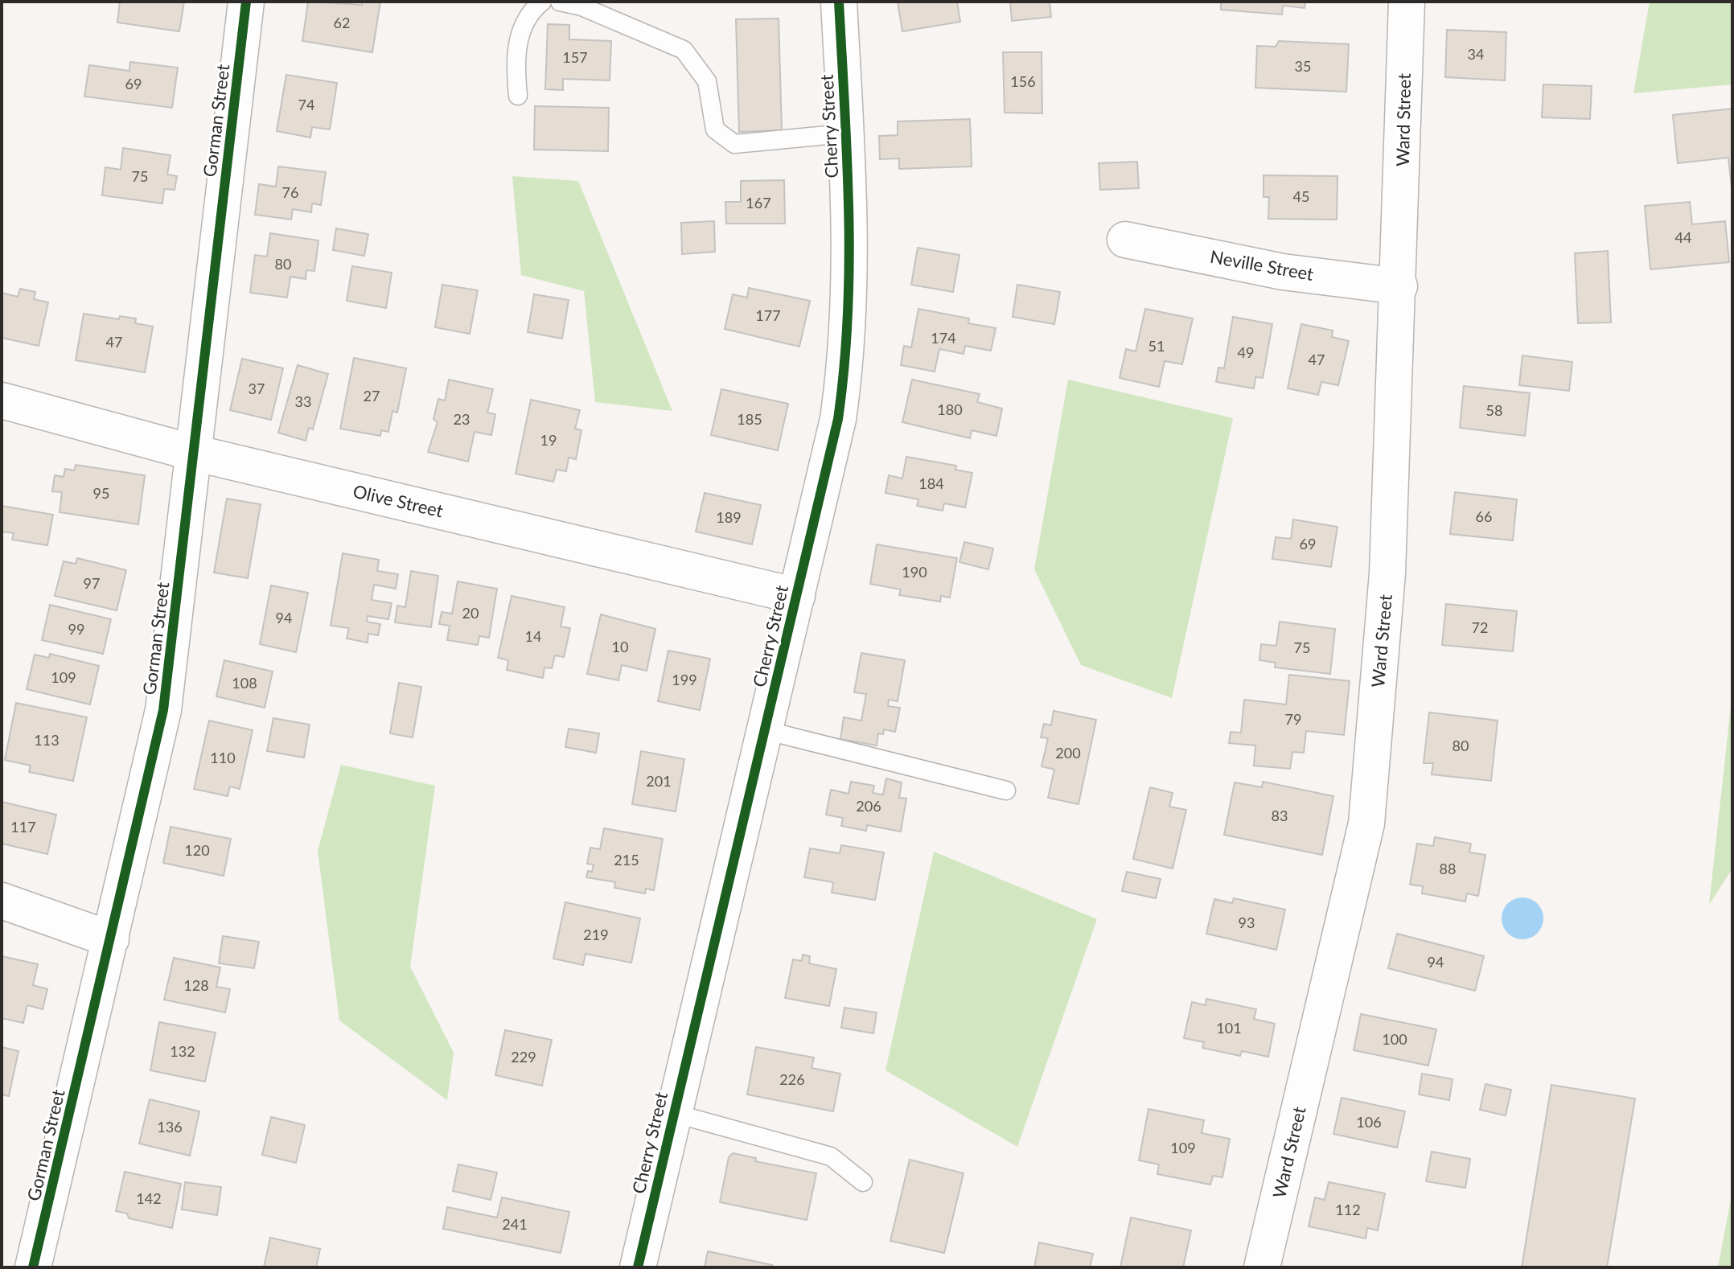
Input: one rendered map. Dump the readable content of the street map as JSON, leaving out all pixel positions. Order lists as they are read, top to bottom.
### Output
{
  "streets": {
    "street": [
      "Ward Street",
      "Gorman Street",
      "Cherry Street",
      "Neville Street",
      "Olive Street"
    ]
  },
  "crossings": [
    ["Ward Street", "Neville Street"],
    ["Gorman Street", "Olive Street"],
    ["Cherry Street", "Olive Street"]
  ],
  "house_numbers": [
    "62",
    "34",
    "157",
    "35",
    "156",
    "69",
    "74",
    "75",
    "76",
    "45",
    "167",
    "44",
    "80",
    "177",
    "174",
    "47",
    "51",
    "49",
    "47",
    "37",
    "27",
    "33",
    "180",
    "58",
    "23",
    "185",
    "19",
    "184",
    "95",
    "66",
    "189",
    "69",
    "190",
    "97",
    "20",
    "94",
    "72",
    "99",
    "14",
    "10",
    "75",
    "109",
    "199",
    "108",
    "79",
    "113",
    "80",
    "200",
    "110",
    "201",
    "206",
    "83",
    "117",
    "120",
    "215",
    "88",
    "93",
    "219",
    "94",
    "128",
    "101",
    "100",
    "132",
    "229",
    "226",
    "106",
    "136",
    "109",
    "142",
    "112",
    "241"
  ]
}
